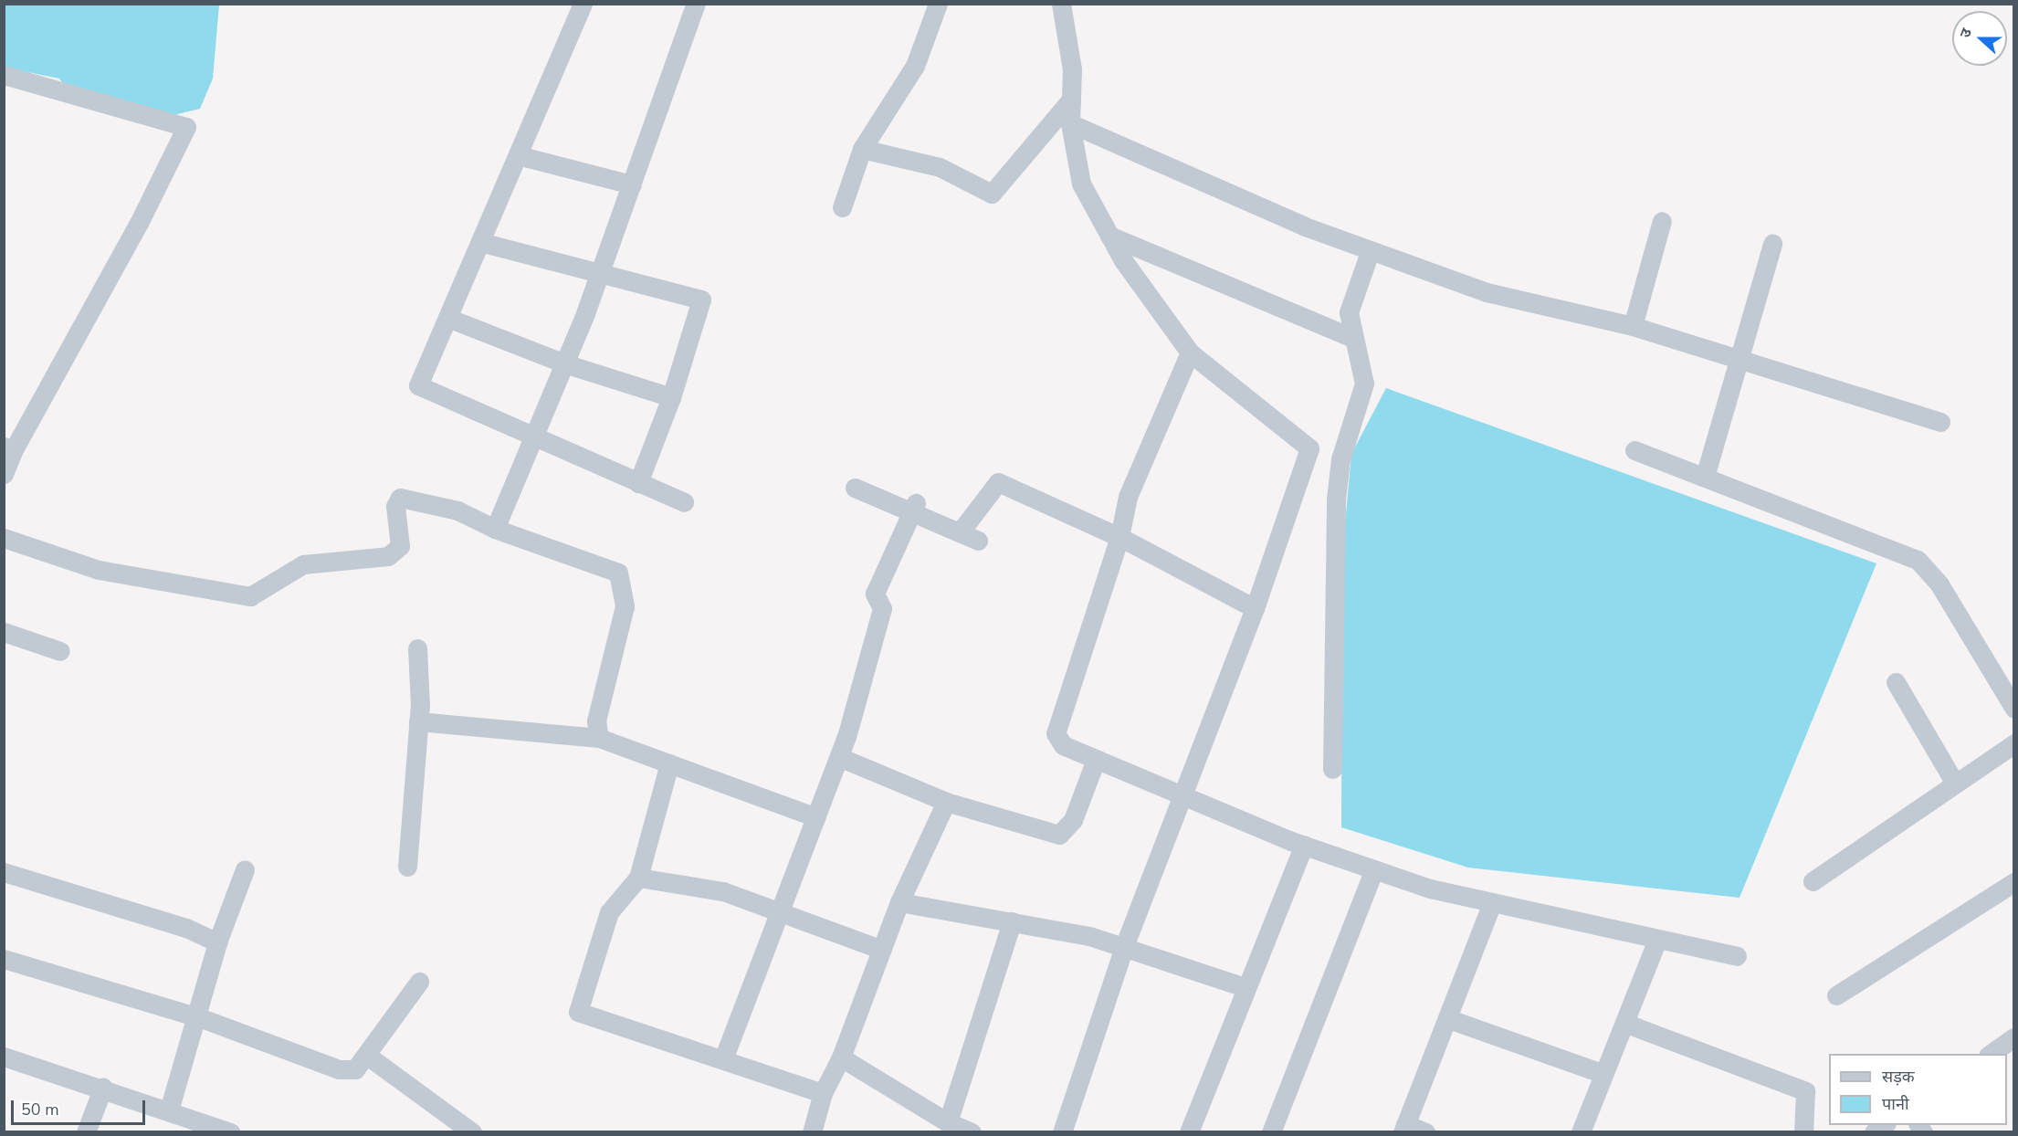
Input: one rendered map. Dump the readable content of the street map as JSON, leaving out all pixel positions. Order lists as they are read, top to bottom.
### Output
{
  "legend": ["सड़क", "पानी"],
  "scale_bar": "50 m",
  "north": "left"
}
